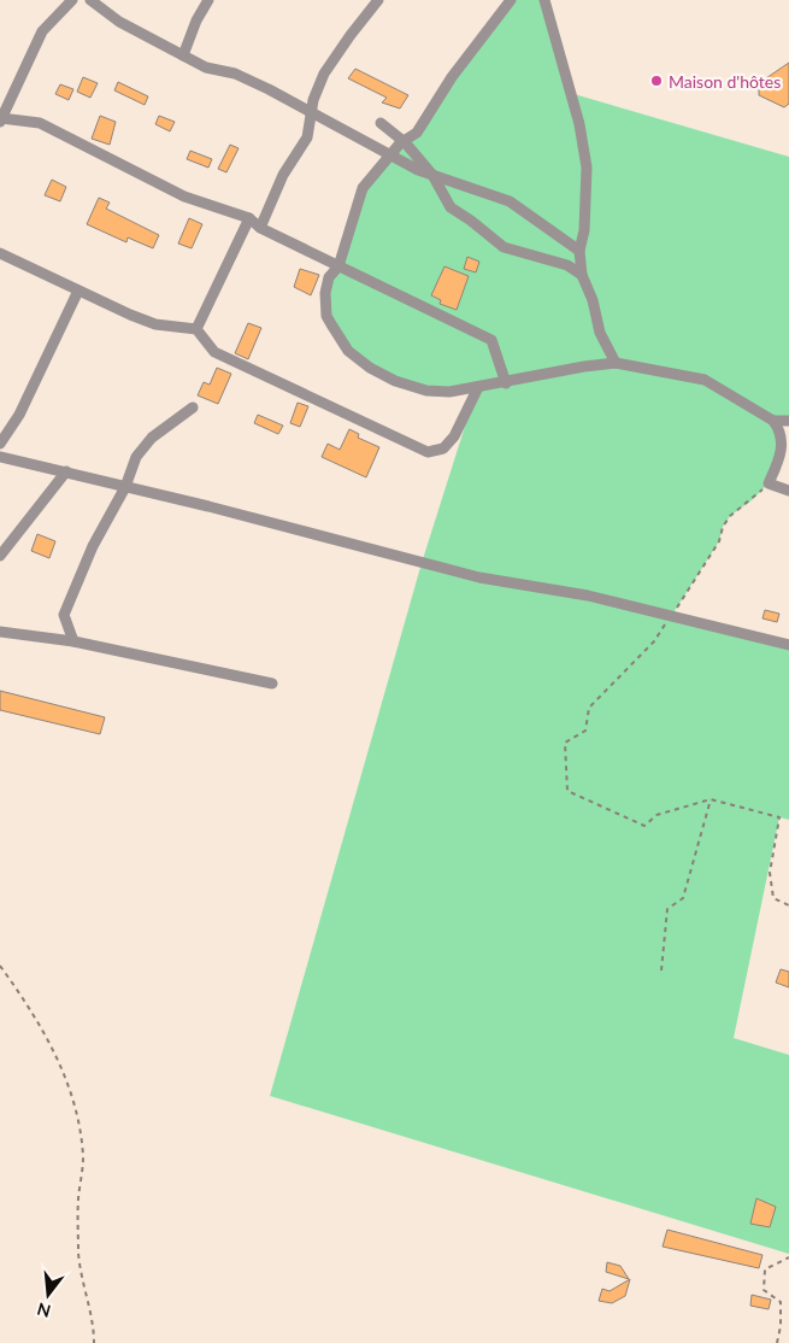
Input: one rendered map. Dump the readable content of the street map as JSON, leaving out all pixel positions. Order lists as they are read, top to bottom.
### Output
{
  "places": ["Maison d'hôtes"],
  "north": "bottom"
}
